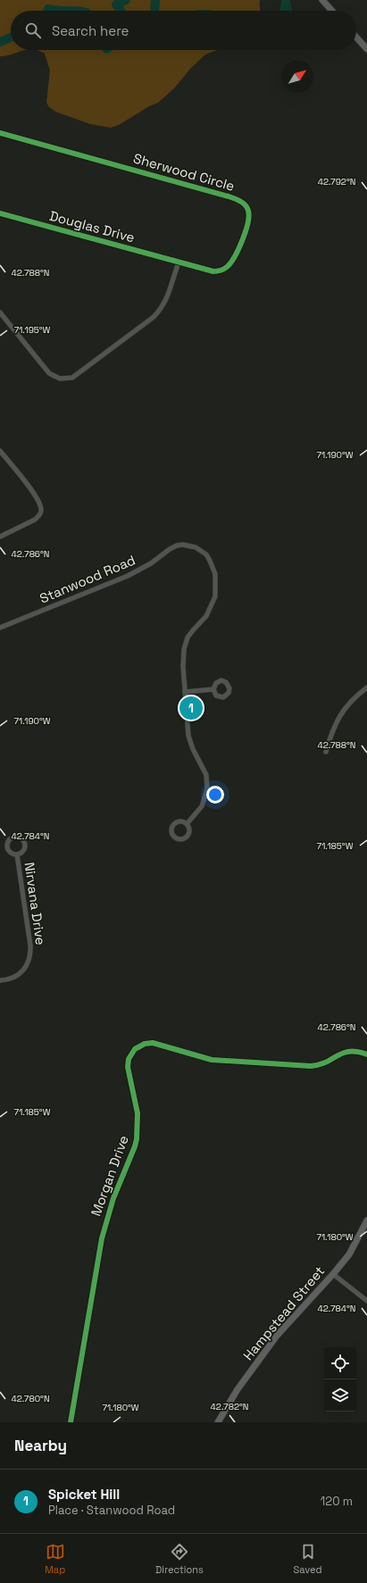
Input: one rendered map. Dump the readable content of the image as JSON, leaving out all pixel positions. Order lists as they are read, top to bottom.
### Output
{
  "streets": {
    "main road": ["Hampstead Street"],
    "street": [
      "Sherwood Circle",
      "Douglas Drive",
      "Stanwood Road",
      "Nirvana Drive",
      "Morgan Drive"
    ]
  },
  "crossings": [
    ["Sherwood Circle", "Douglas Drive"]
  ],
  "north": "top right",
  "page": {
    "search": "Search here",
    "pins": "1",
    "heading": "Nearby",
    "list": [
      {
        "mark": "1",
        "name": "Spicket Hill",
        "note": "Place · Stanwood Road",
        "value": "120 m"
      }
    ],
    "nav": ["Map", "Directions", "Saved"]
  },
  "coordinates": [
    "42.792°N",
    "42.788°N",
    "71.195°W",
    "71.190°W",
    "42.786°N",
    "42.784°N",
    "71.185°W",
    "71.180°W",
    "42.780°N",
    "42.782°N"
  ]
}
